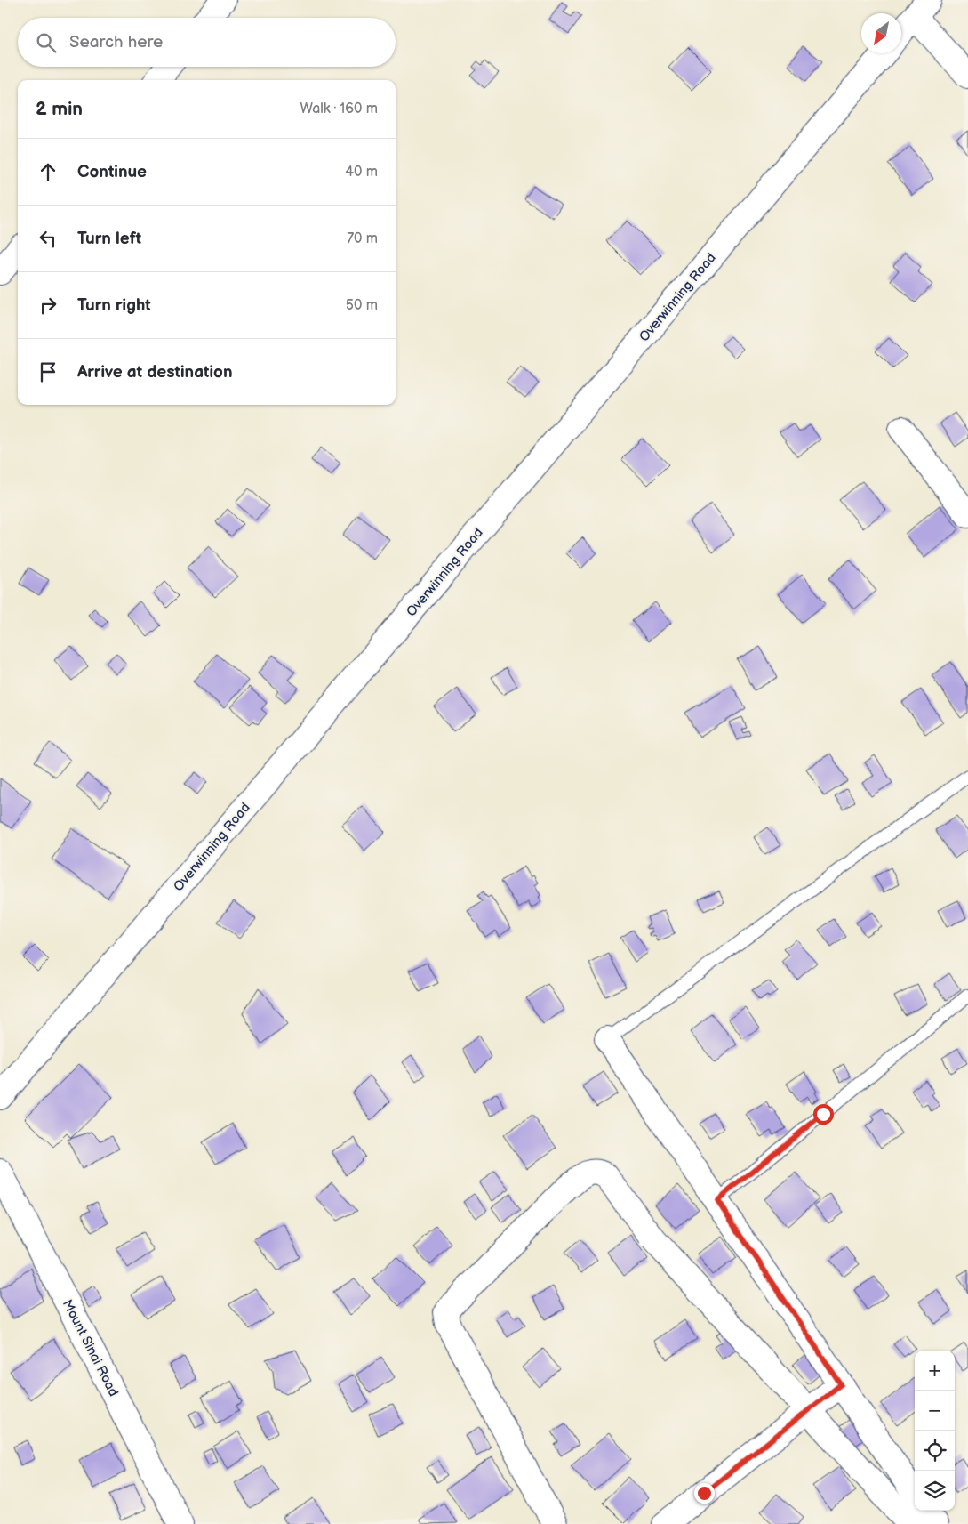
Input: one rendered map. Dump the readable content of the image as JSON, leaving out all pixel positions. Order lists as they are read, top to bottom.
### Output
{
  "streets": {
    "street": ["Overwinning Road", "Mount Sinai Road"]
  },
  "north": "bottom left",
  "page": {
    "search": "Search here",
    "heading": ["2 min", "Walk · 160 m"],
    "list": [
      ["Continue", "40 m"],
      ["Turn left", "70 m"],
      ["Turn right", "50 m"],
      "Arrive at destination"
    ],
    "map_buttons": ["+", "−"]
  }
}
